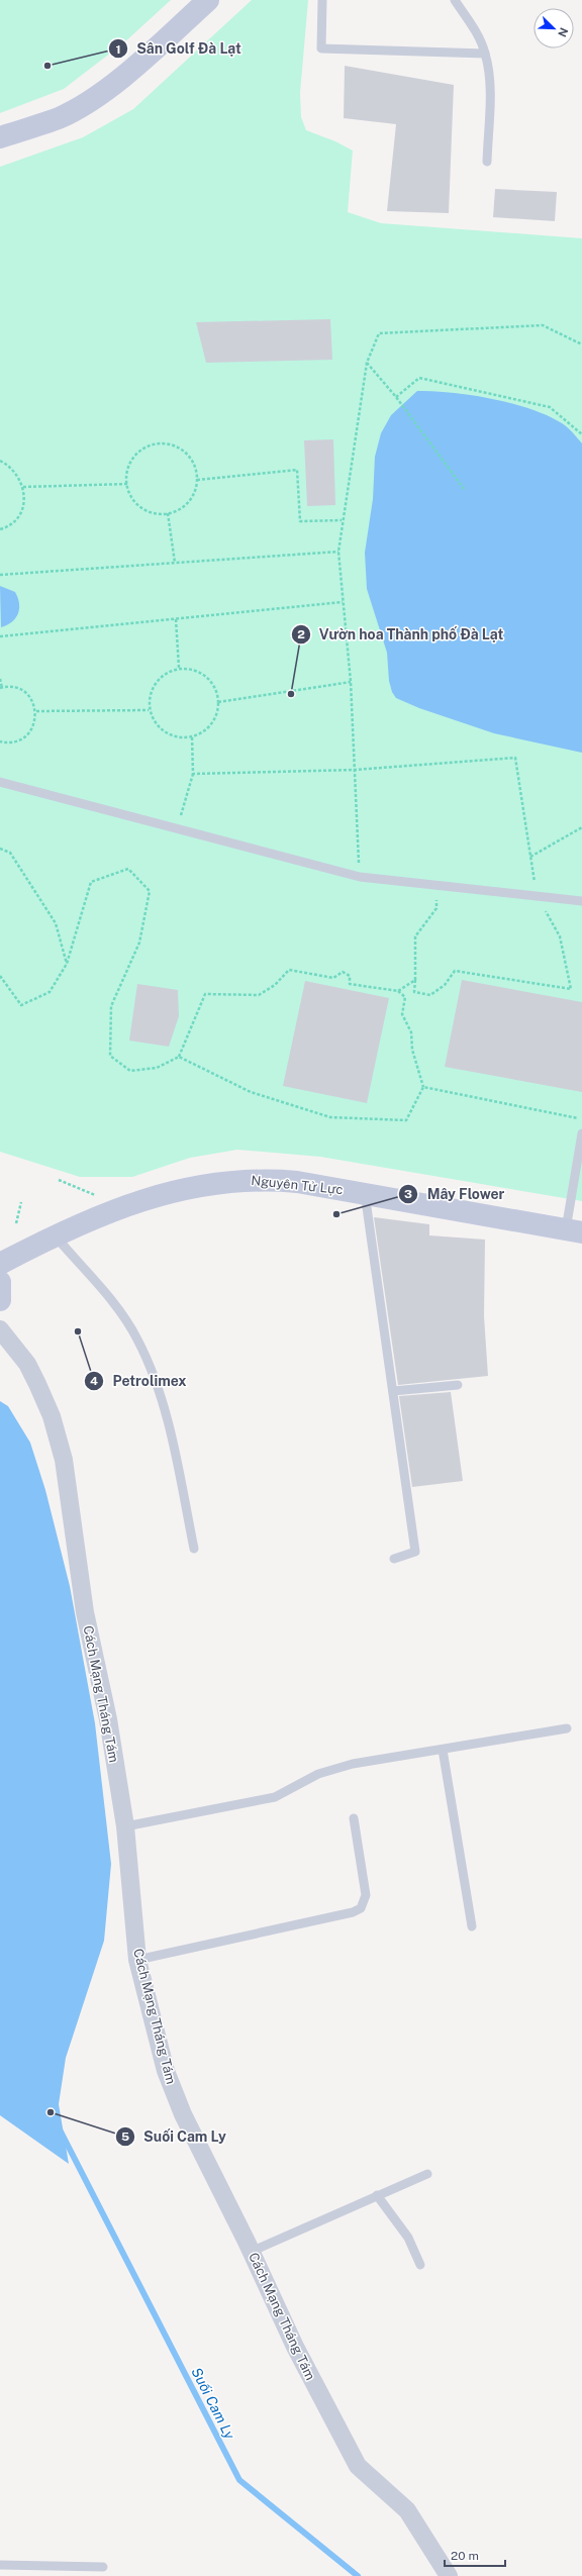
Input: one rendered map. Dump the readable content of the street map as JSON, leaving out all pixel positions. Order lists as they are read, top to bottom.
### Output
{
  "streets": {
    "main road": ["Nguyên Tử Lực"],
    "street": ["Cách Mạng Tháng Tám"]
  },
  "water": ["Suối Cam Ly"],
  "places": [
    "Sân Golf Đà Lạt",
    "Vườn hoa Thành phố Đà Lạt",
    "Mây Flower",
    "Petrolimex",
    "Suối Cam Ly"
  ],
  "scale_bar": "20 m",
  "north": "bottom right"
}
